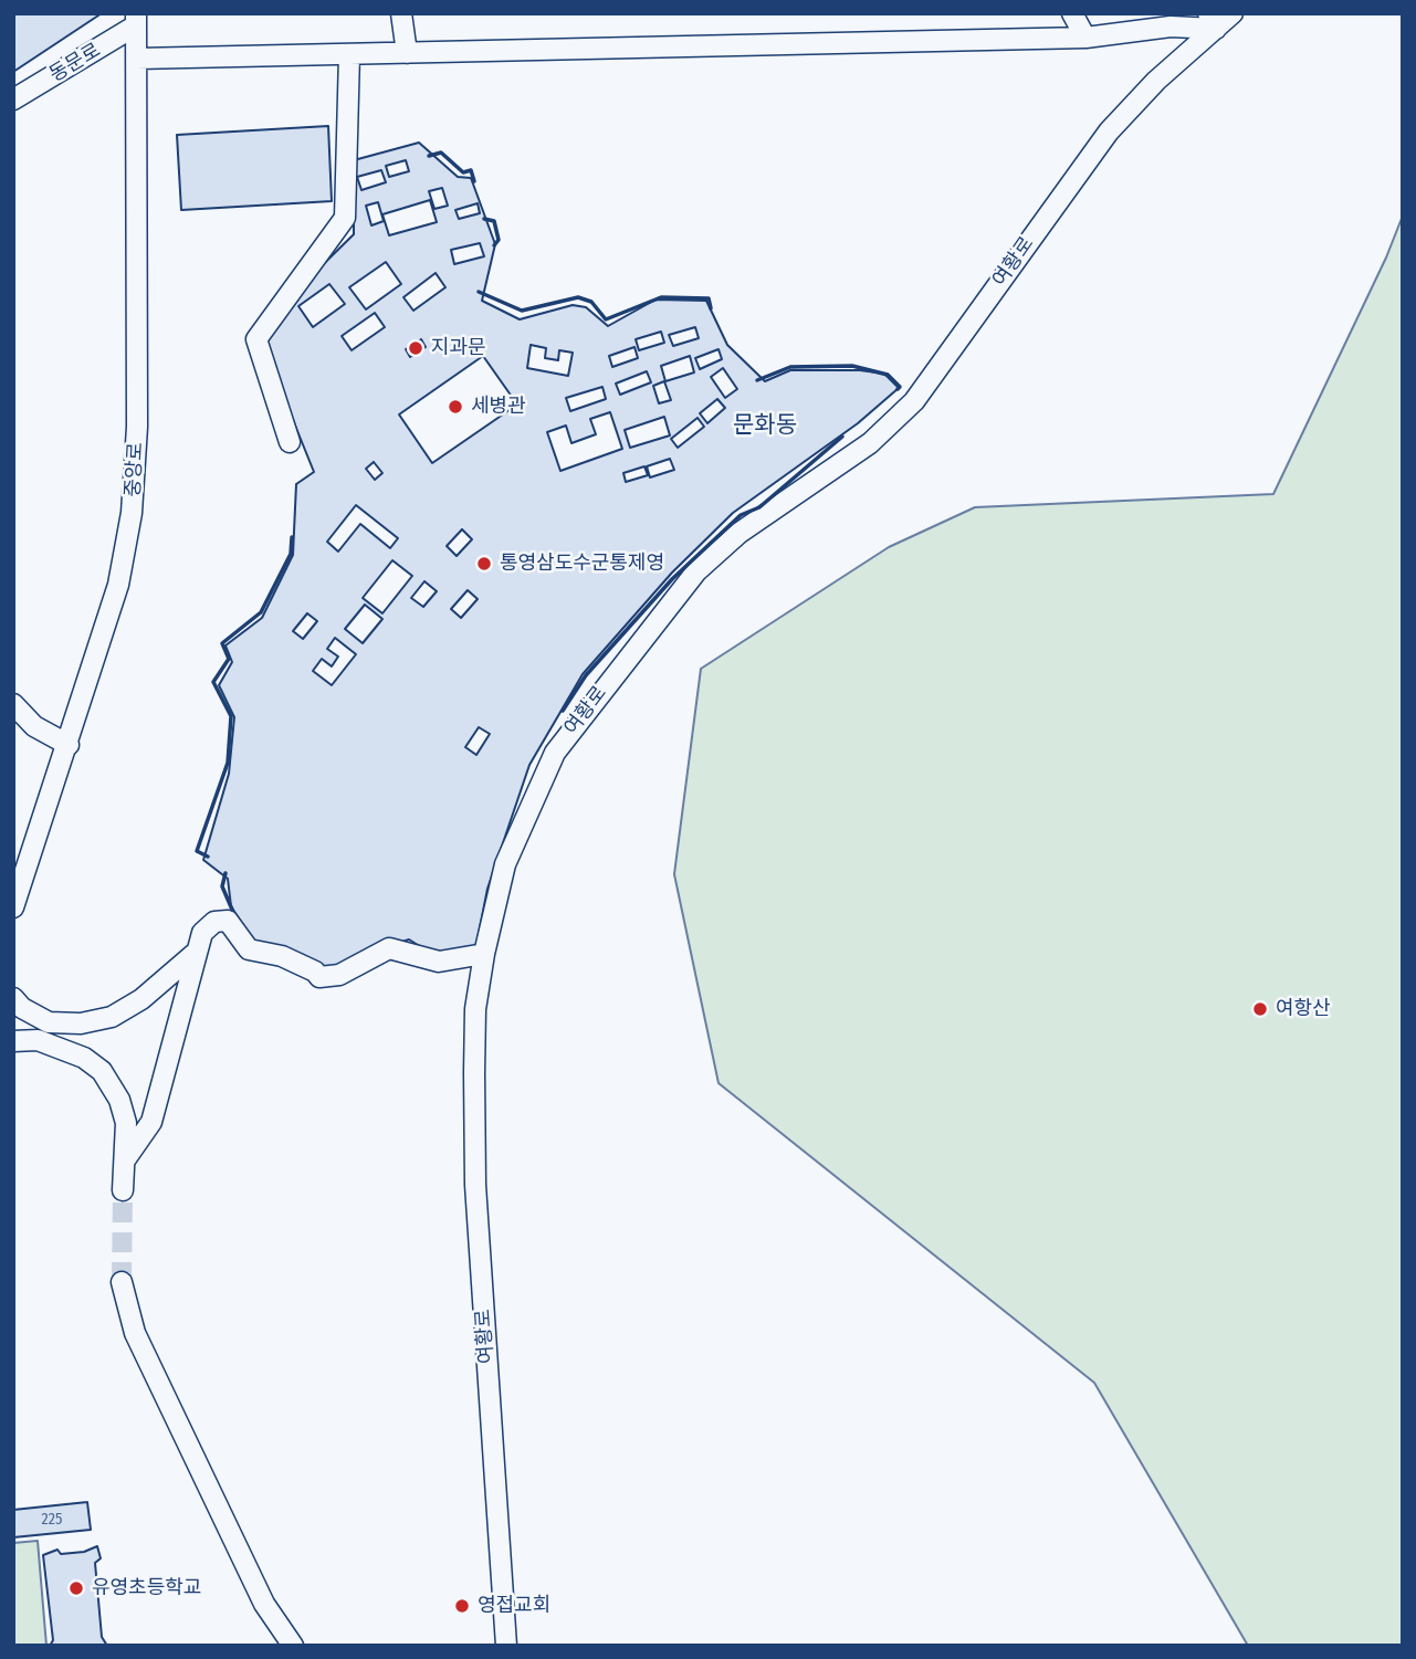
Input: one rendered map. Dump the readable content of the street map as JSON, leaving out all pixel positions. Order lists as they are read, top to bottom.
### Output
{
  "streets": {
    "street": ["동문로", "여황로", "중앙로"]
  },
  "crossings": [
    ["동문로", "중앙로"]
  ],
  "districts": ["문화동"],
  "places": [
    "지과문",
    "세병관",
    "통영삼도수군통제영",
    "여항산",
    "유영초등학교",
    "영접교회"
  ],
  "house_numbers": ["225"]
}
